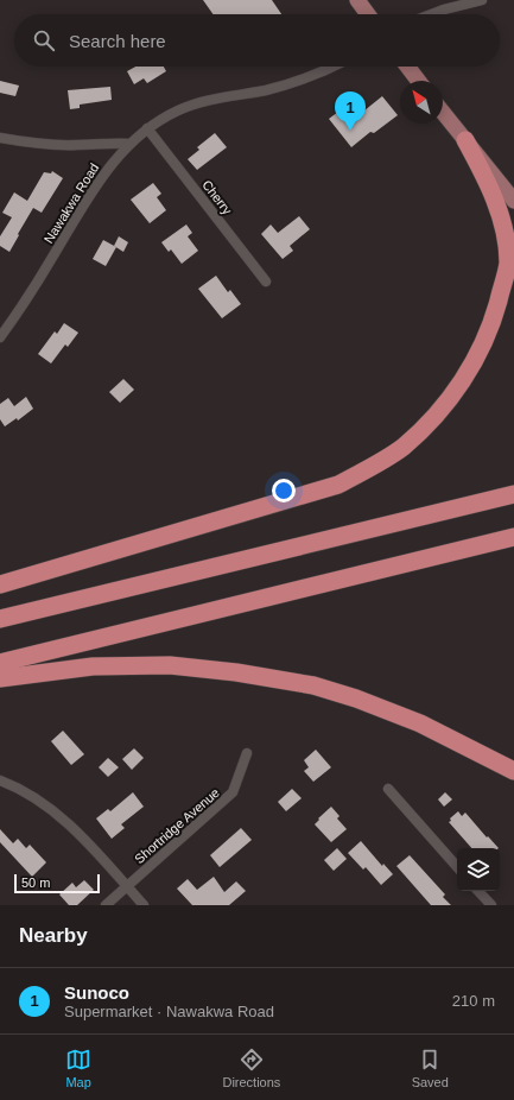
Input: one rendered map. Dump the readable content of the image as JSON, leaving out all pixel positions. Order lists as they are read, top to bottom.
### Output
{
  "streets": {
    "street": ["Cherry", "Nawakwa Road", "Shortridge Avenue"]
  },
  "crossings": [
    ["Cherry", "Nawakwa Road"]
  ],
  "scale_bar": "50 m",
  "north": "top left",
  "page": {
    "search": "Search here",
    "pins": "1",
    "scale": "50 m",
    "heading": "Nearby",
    "list": [
      {
        "mark": "1",
        "name": "Sunoco",
        "note": "Supermarket · Nawakwa Road",
        "value": "210 m"
      }
    ],
    "nav": ["Map", "Directions", "Saved"]
  }
}
